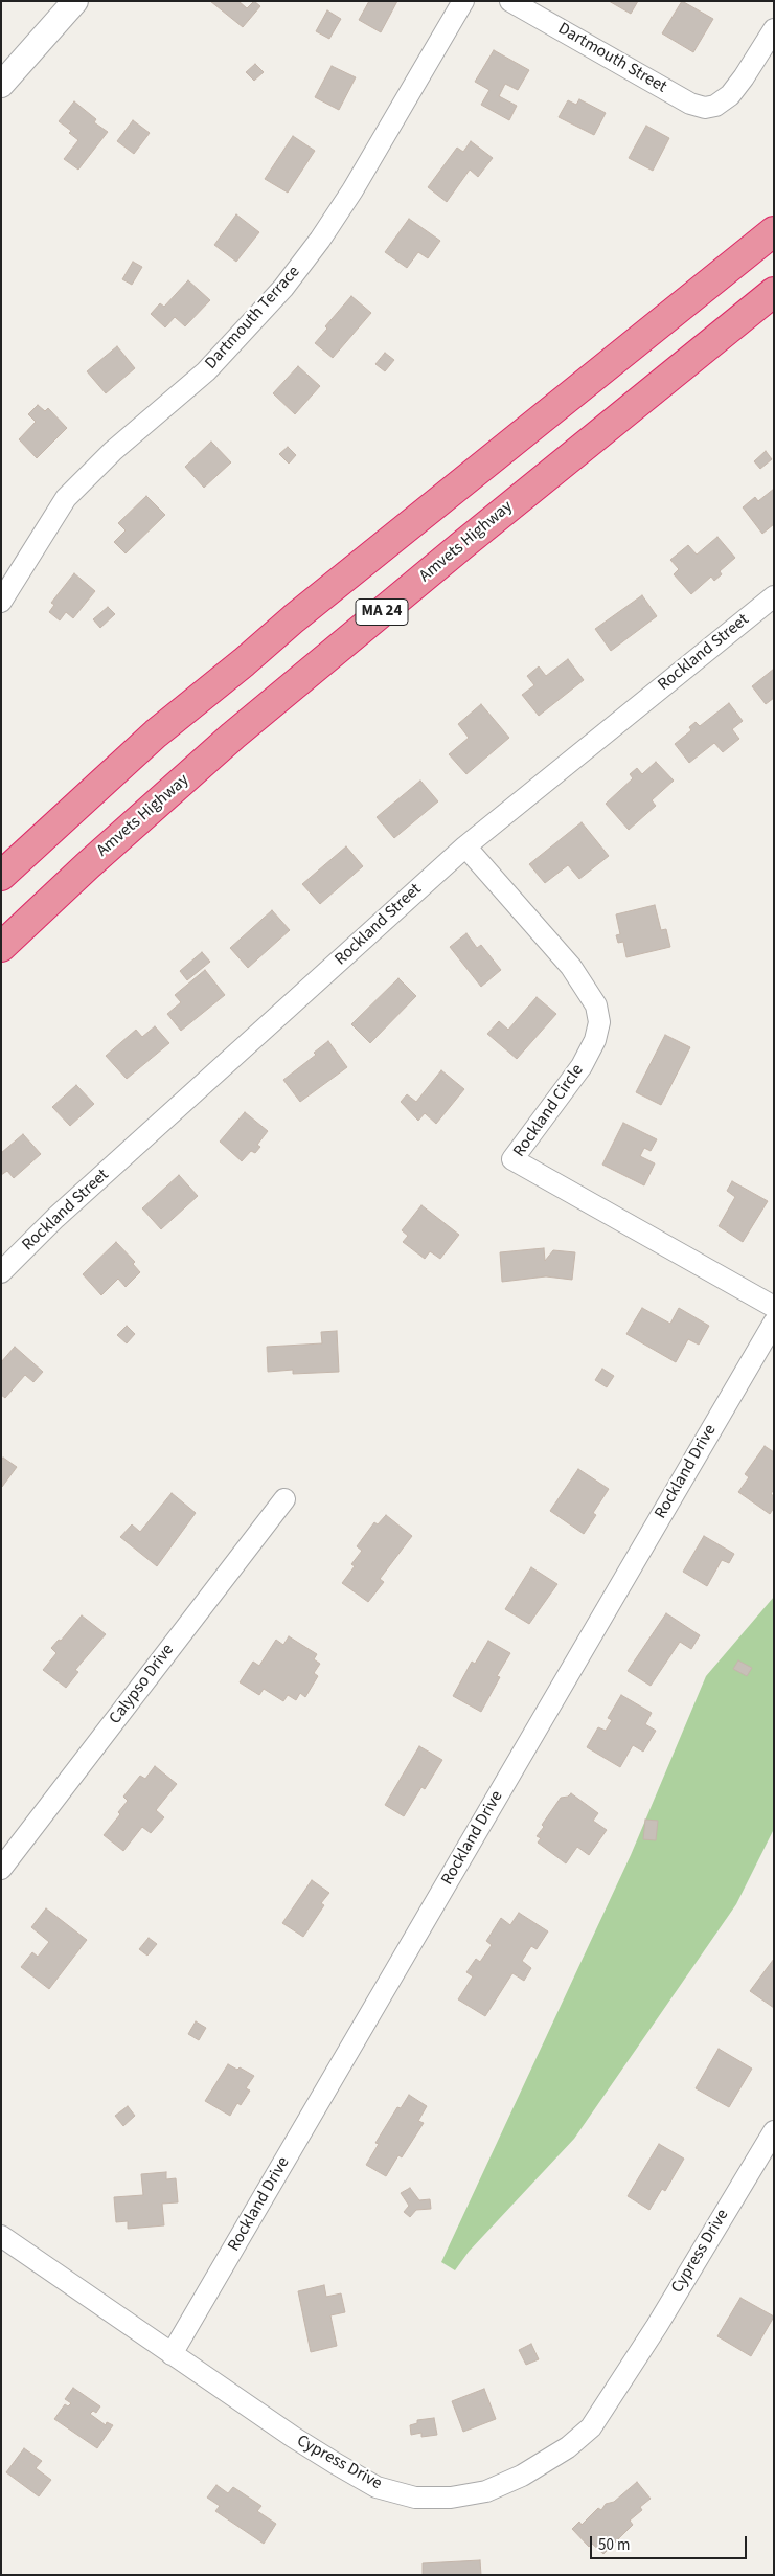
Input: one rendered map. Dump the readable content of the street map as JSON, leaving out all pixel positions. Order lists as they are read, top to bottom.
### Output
{
  "streets": {
    "highway": ["Amvets Highway", "MA 24"],
    "street": [
      "Dartmouth Street",
      "Dartmouth Terrace",
      "Rockland Street",
      "Rockland Circle",
      "Rockland Drive",
      "Calypso Drive",
      "Cypress Drive"
    ]
  },
  "crossings": [
    ["Rockland Street", "Rockland Circle"],
    ["Rockland Drive", "Cypress Drive"]
  ],
  "scale_bar": "50 m"
}
